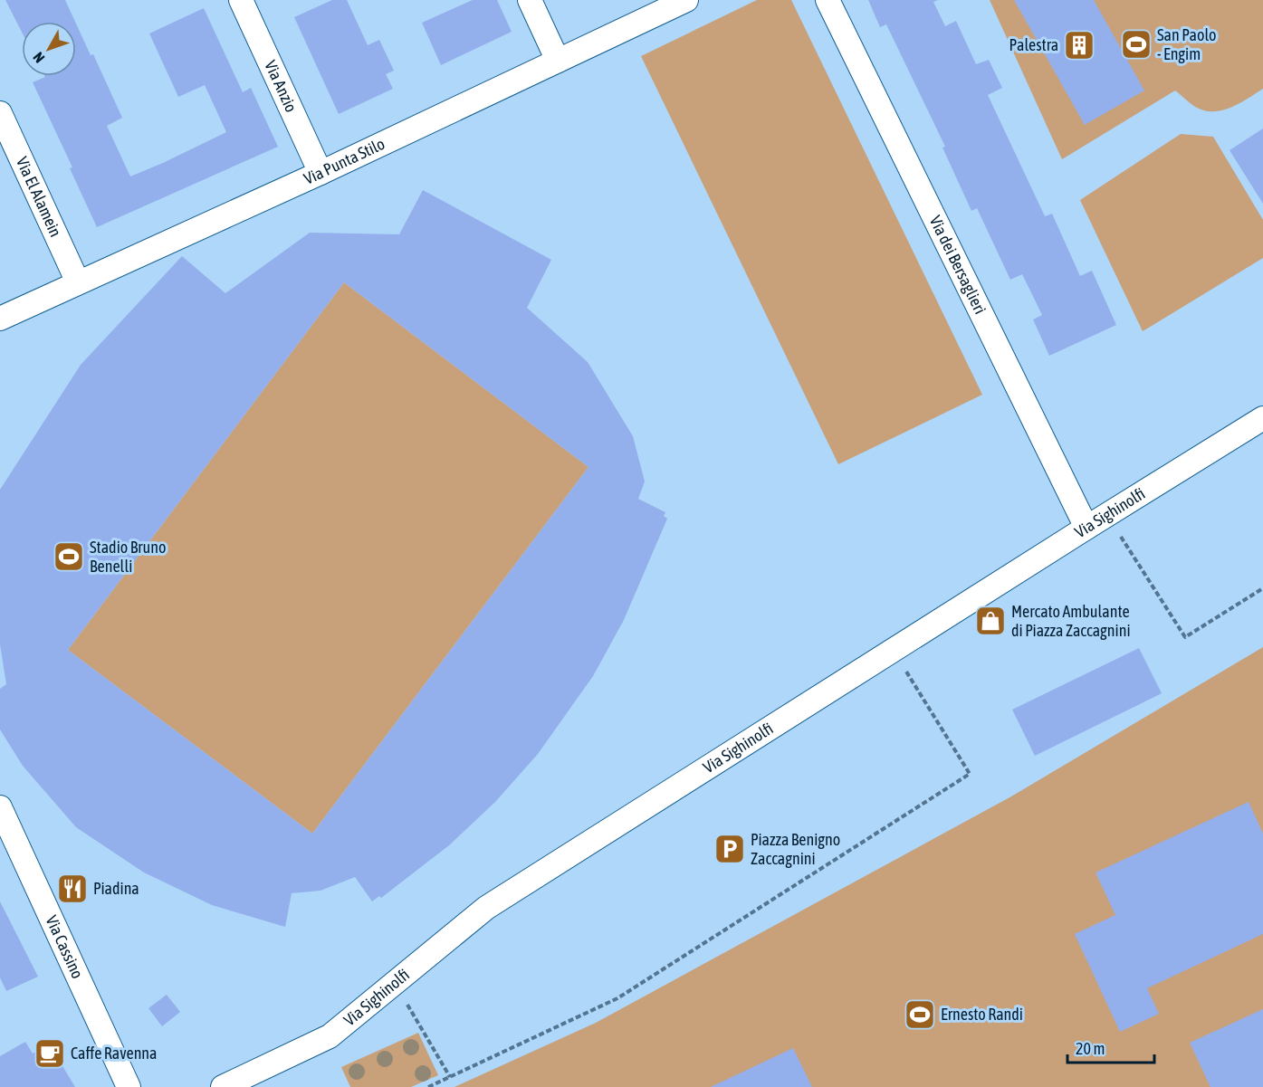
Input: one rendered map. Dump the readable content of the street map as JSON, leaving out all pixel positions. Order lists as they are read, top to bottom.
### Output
{
  "streets": {
    "street": [
      "Via Anzio",
      "Via Punta Stilo",
      "Via El Alamein",
      "Via dei Bersaglieri",
      "Via Sighinolfi",
      "Via Cassino"
    ]
  },
  "crossings": [
    ["Via Anzio", "Via Punta Stilo"],
    ["Via Punta Stilo", "Via El Alamein"],
    ["Via dei Bersaglieri", "Via Sighinolfi"]
  ],
  "places": {
    "sports": ["San Paolo - Engim", "Stadio Bruno Benelli", "Ernesto Randi"],
    "building": ["Palestra"],
    "shop": ["Mercato Ambulante di Piazza Zaccagnini"],
    "parking": ["Piazza Benigno Zaccagnini"],
    "restaurant": ["Piadina"],
    "cafe": ["Caffe Ravenna"]
  },
  "scale_bar": "20 m",
  "north": "bottom left"
}
